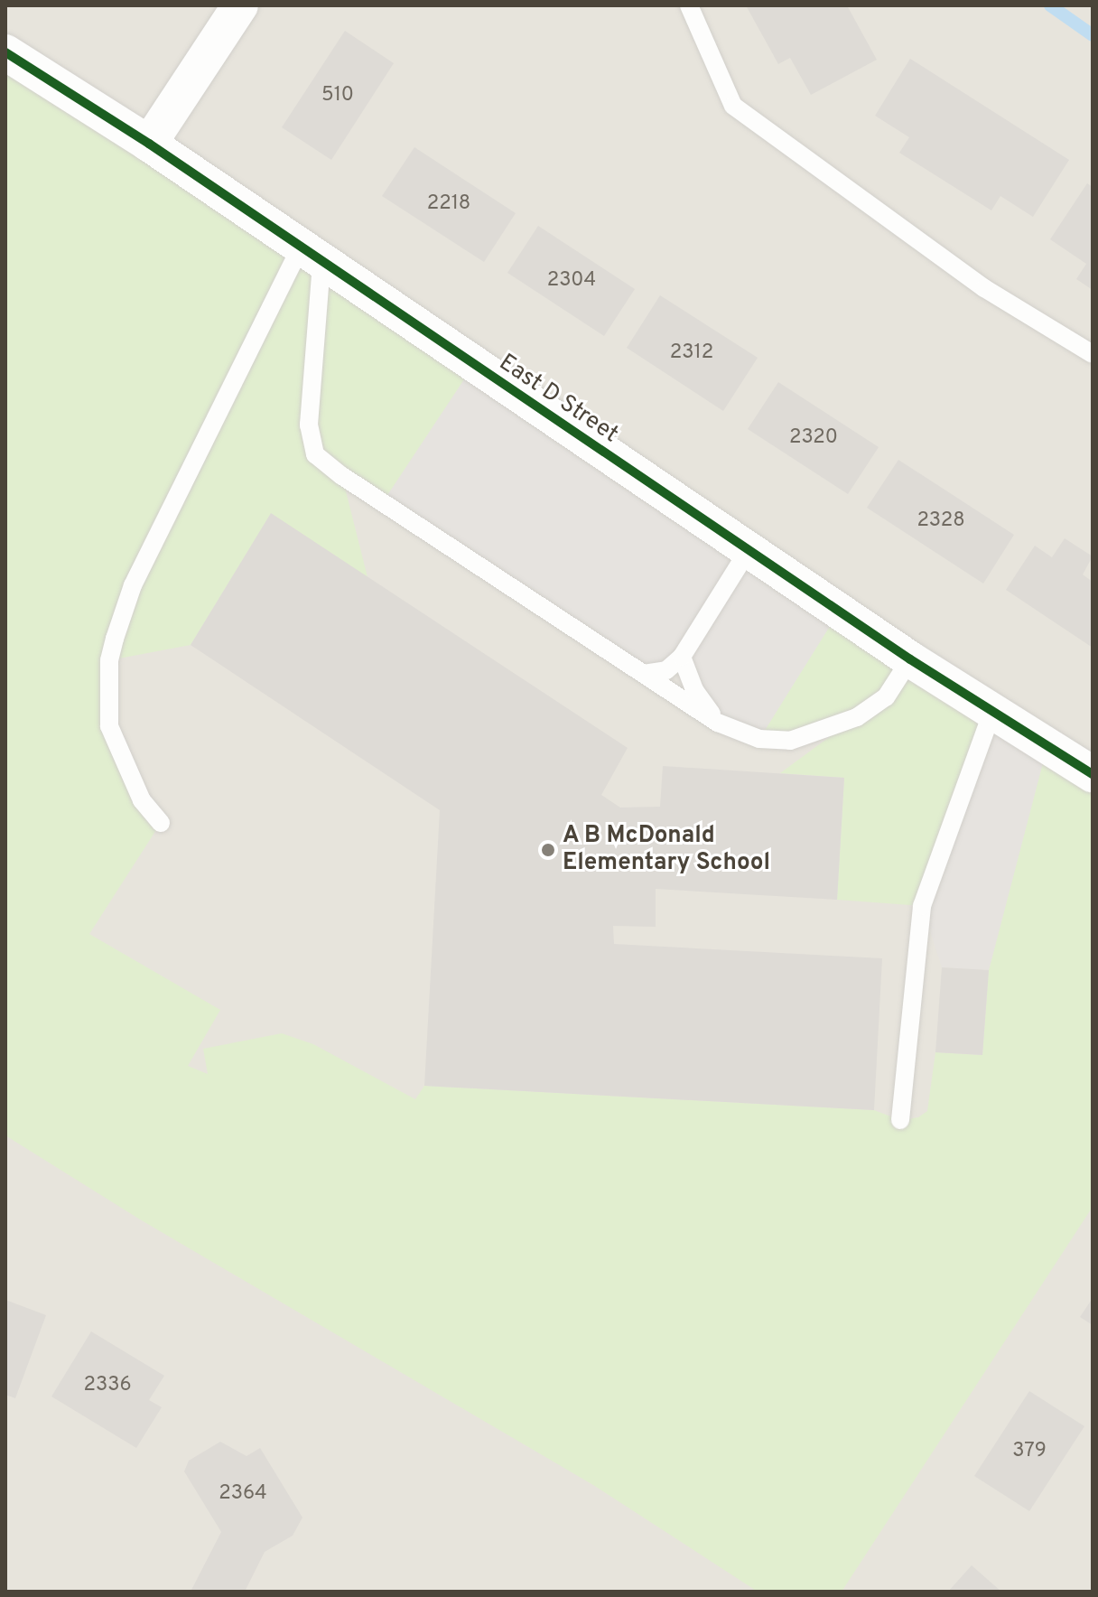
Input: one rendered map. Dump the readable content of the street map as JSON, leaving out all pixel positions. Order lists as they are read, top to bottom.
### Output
{
  "streets": {
    "street": ["East D Street"]
  },
  "places": ["A B McDonald Elementary School"],
  "house_numbers": [
    "510",
    "2218",
    "2304",
    "2312",
    "2320",
    "2328",
    "2336",
    "379",
    "2364"
  ]
}
